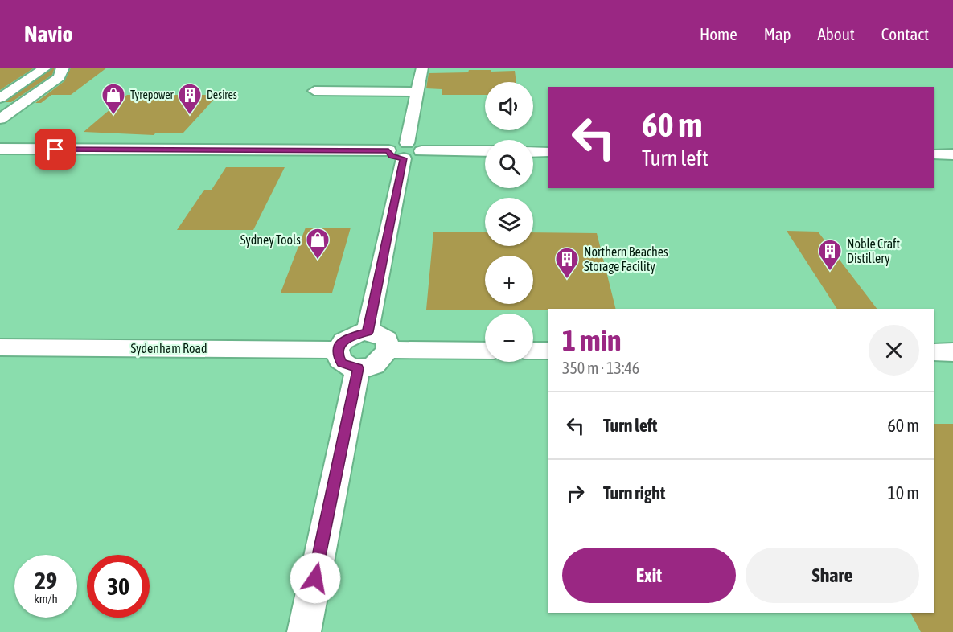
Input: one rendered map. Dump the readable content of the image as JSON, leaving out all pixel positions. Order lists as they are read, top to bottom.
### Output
{
  "streets": {
    "street": ["Sydenham Road"]
  },
  "places": {
    "shop": ["Tyrepower", "Sydney Tools"],
    "building": ["Desires", "Noble Craft Distillery", "Northern Beaches Storage Facility"]
  },
  "page": {
    "header": "Navio",
    "nav": [
      "Home",
      "Map",
      "About",
      "Contact"
    ],
    "map_buttons": ["+", "−"],
    "turn": ["60 m", "Turn left"],
    "heading": ["1 min", "350 m · 13:46"],
    "list": [
      {
        "name": "Turn left",
        "value": "60 m"
      },
      {
        "name": "Turn right",
        "value": "10 m"
      }
    ],
    "buttons": ["Exit", "Share"],
    "speed": "29 km/h",
    "limit": "30"
  }
}
